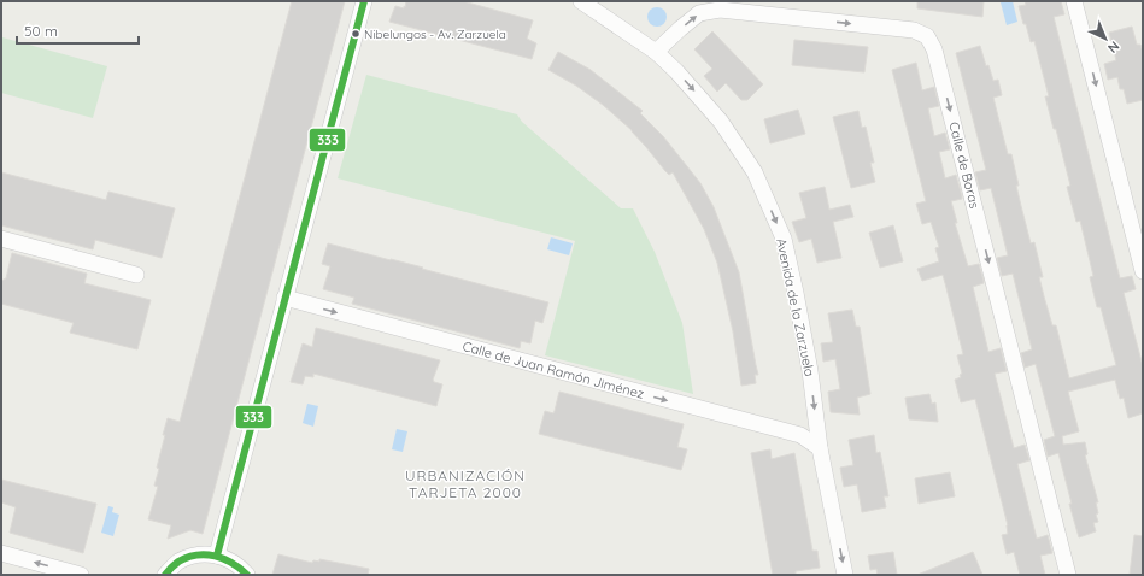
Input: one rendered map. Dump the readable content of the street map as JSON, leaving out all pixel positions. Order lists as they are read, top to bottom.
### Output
{
  "streets": {
    "street": ["Calle de Boras", "Avenida de la Zarzuela", "Calle de Juan Ramón Jiménez"]
  },
  "crossings": [
    ["Calle de Boras", "Avenida de la Zarzuela"],
    ["Avenida de la Zarzuela", "Calle de Juan Ramón Jiménez"]
  ],
  "one_way": ["Avenida de la Zarzuela", "Calle de Juan Ramón Jiménez"],
  "districts": ["URBANIZACIÓN TARJETA 2000"],
  "places": ["Nibelungos - Av. Zarzuela"],
  "lines": ["transit line 333"],
  "scale_bar": "50 m",
  "north": "bottom right"
}
